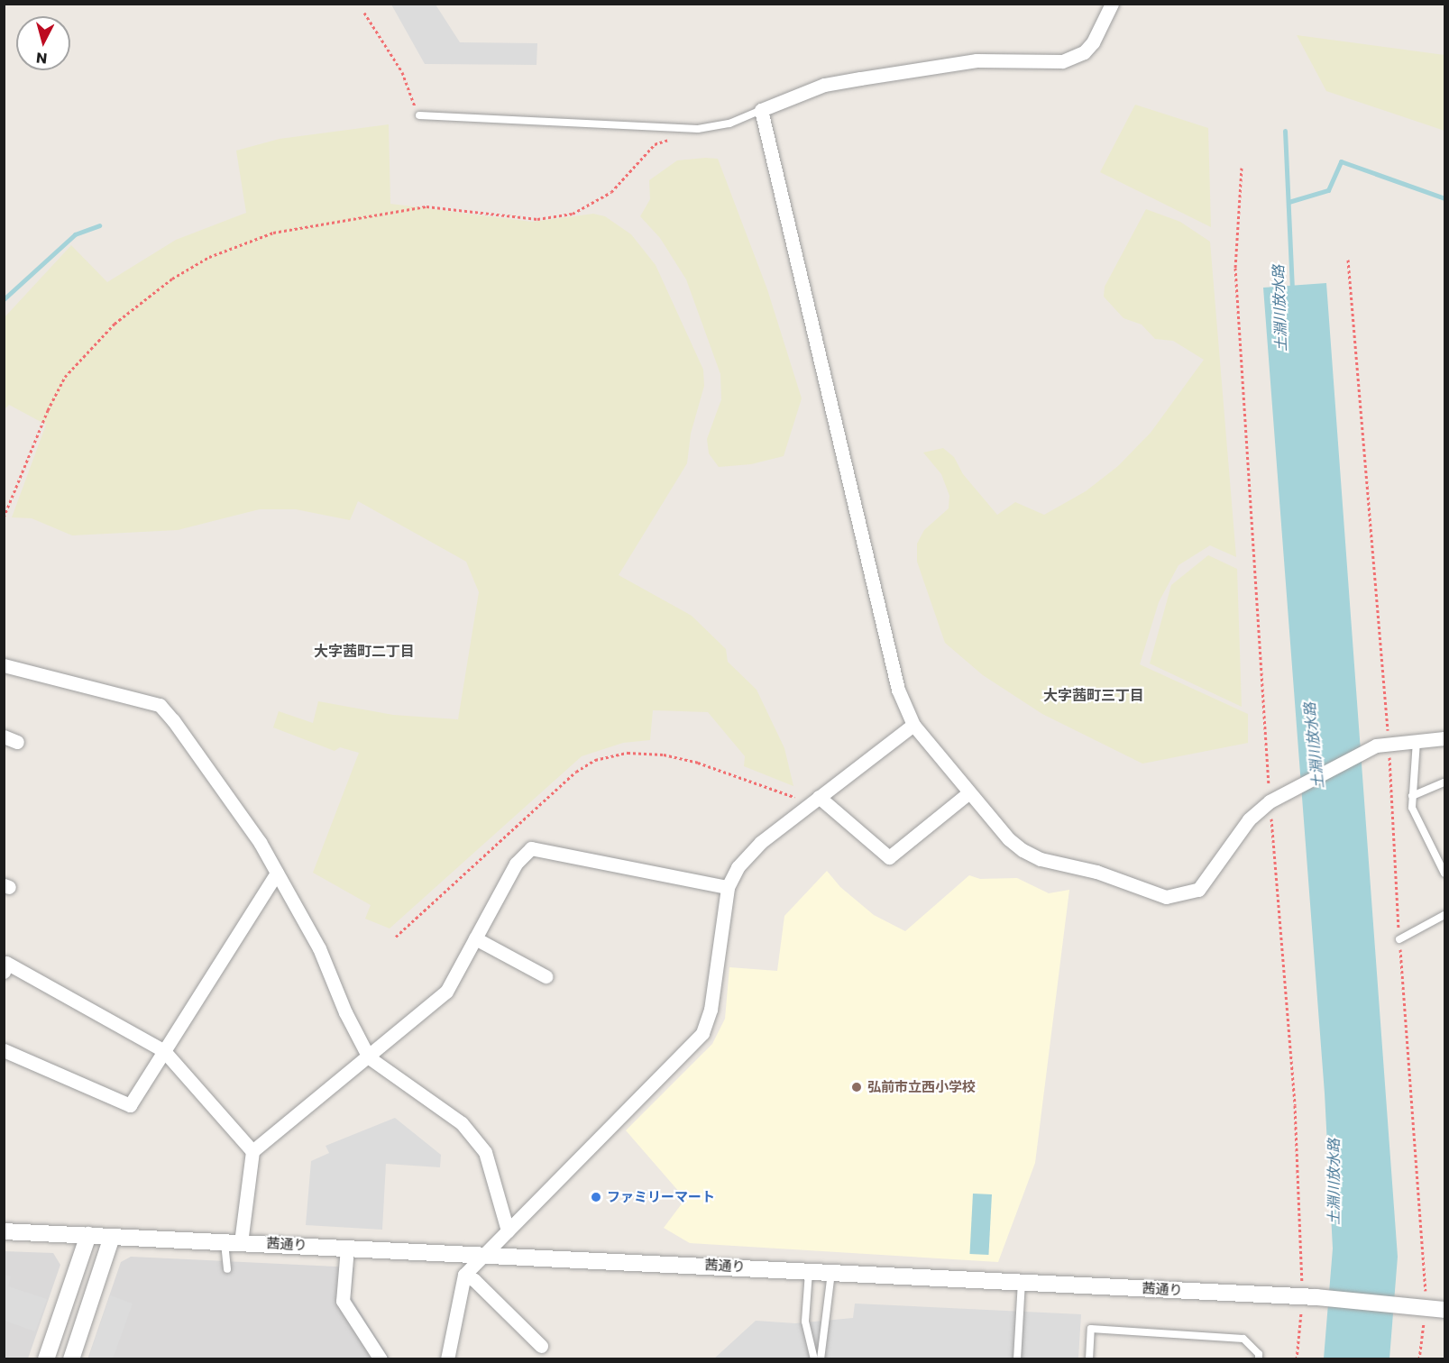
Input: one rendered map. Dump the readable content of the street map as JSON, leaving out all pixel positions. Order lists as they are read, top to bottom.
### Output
{
  "streets": {
    "street": ["茜通り"]
  },
  "districts": ["大字茜町二丁目", "大字茜町三丁目"],
  "water": ["土淵川放水路"],
  "places": ["弘前市立西小学校", "ファミリーマート"],
  "north": "bottom"
}
